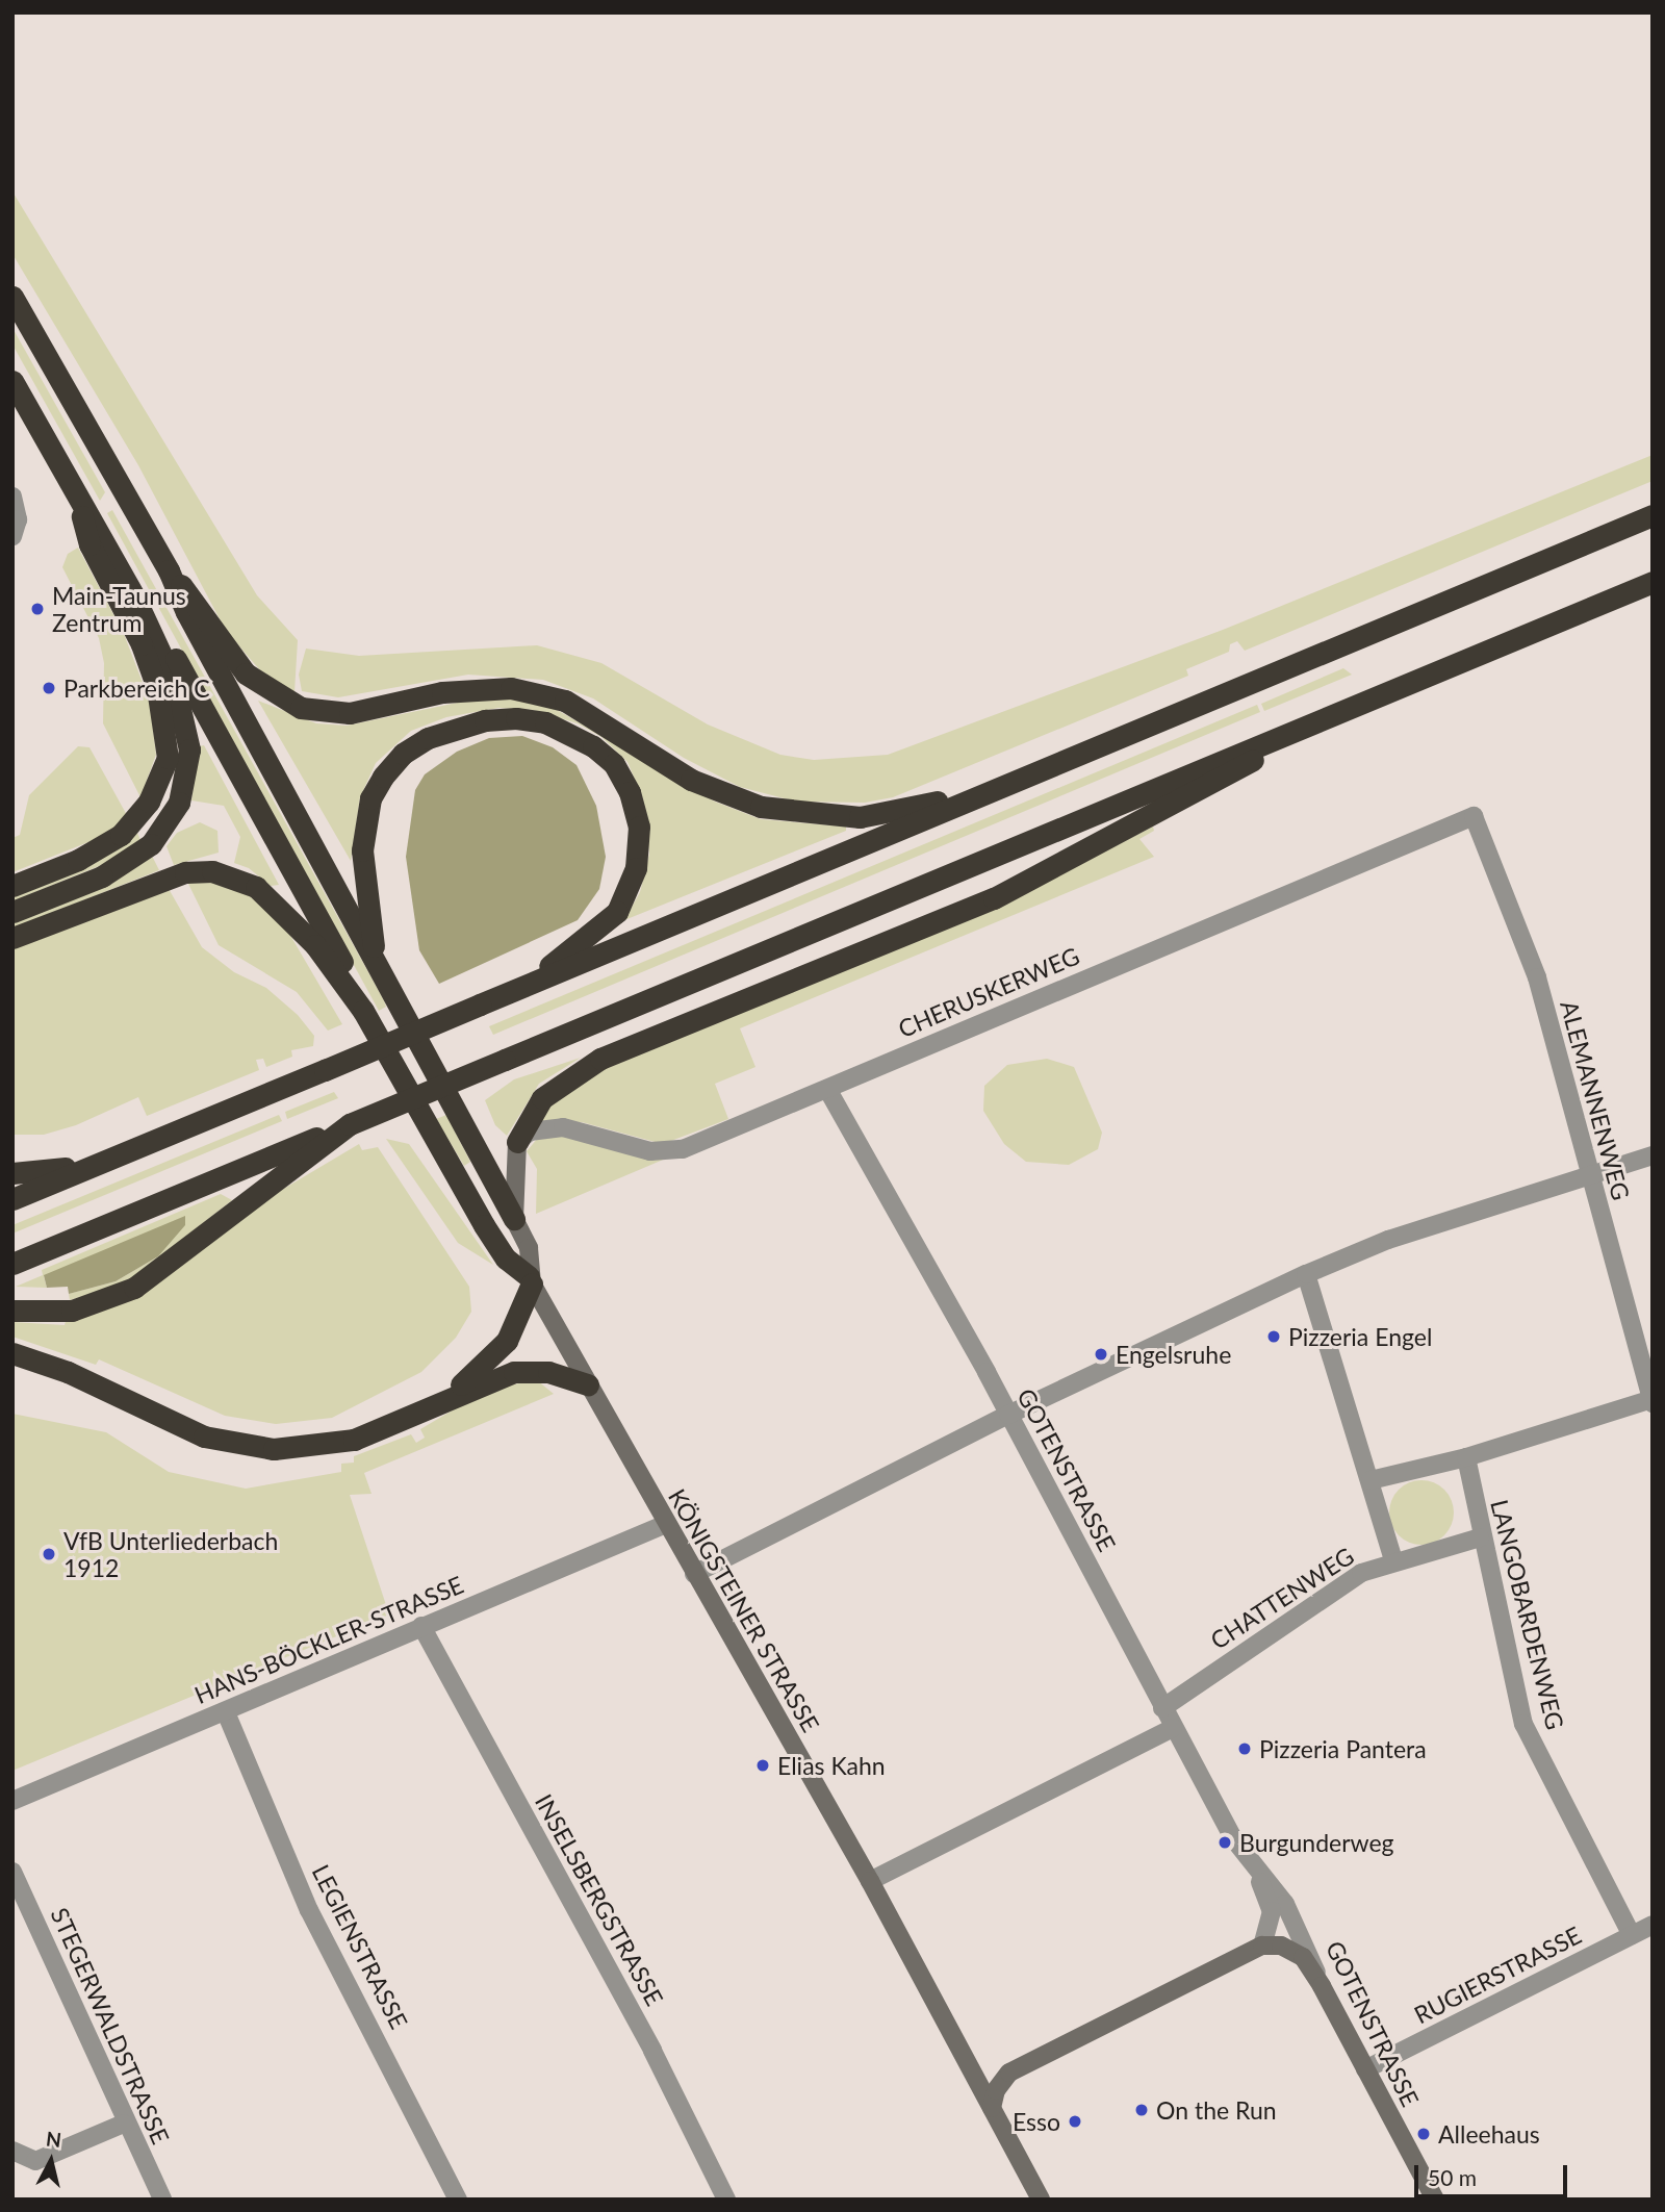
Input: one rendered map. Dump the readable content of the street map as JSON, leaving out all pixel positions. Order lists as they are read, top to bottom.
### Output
{
  "streets": {
    "main road": ["GOTENSTRASSE", "KÖNIGSTEINER STRASSE"],
    "street": [
      "CHERUSKERWEG",
      "ALEMANNENWEG",
      "CHATTENWEG",
      "LANGOBARDENWEG",
      "HANS-BÖCKLER-STRASSE",
      "INSELSBERGSTRASSE",
      "LEGIENSTRASSE",
      "RUGIERSTRASSE",
      "STEGERWALDSTRASSE"
    ]
  },
  "crossings": [
    ["CHERUSKERWEG", "ALEMANNENWEG"],
    ["CHERUSKERWEG", "GOTENSTRASSE"],
    ["GOTENSTRASSE", "CHATTENWEG"],
    ["GOTENSTRASSE", "RUGIERSTRASSE"],
    ["CHATTENWEG", "LANGOBARDENWEG"],
    ["KÖNIGSTEINER STRASSE", "HANS-BÖCKLER-STRASSE"],
    ["LANGOBARDENWEG", "RUGIERSTRASSE"],
    ["HANS-BÖCKLER-STRASSE", "INSELSBERGSTRASSE"],
    ["HANS-BÖCKLER-STRASSE", "LEGIENSTRASSE"]
  ],
  "places": [
    "Main-Taunus Zentrum",
    "Parkbereich C",
    "Pizzeria Engel",
    "Engelsruhe",
    "VfB Unterliederbach 1912",
    "Pizzeria Pantera",
    "Elias Kahn",
    "Burgunderweg",
    "On the Run",
    "Esso",
    "Alleehaus"
  ],
  "scale_bar": "50 m",
  "north": "top"
}
